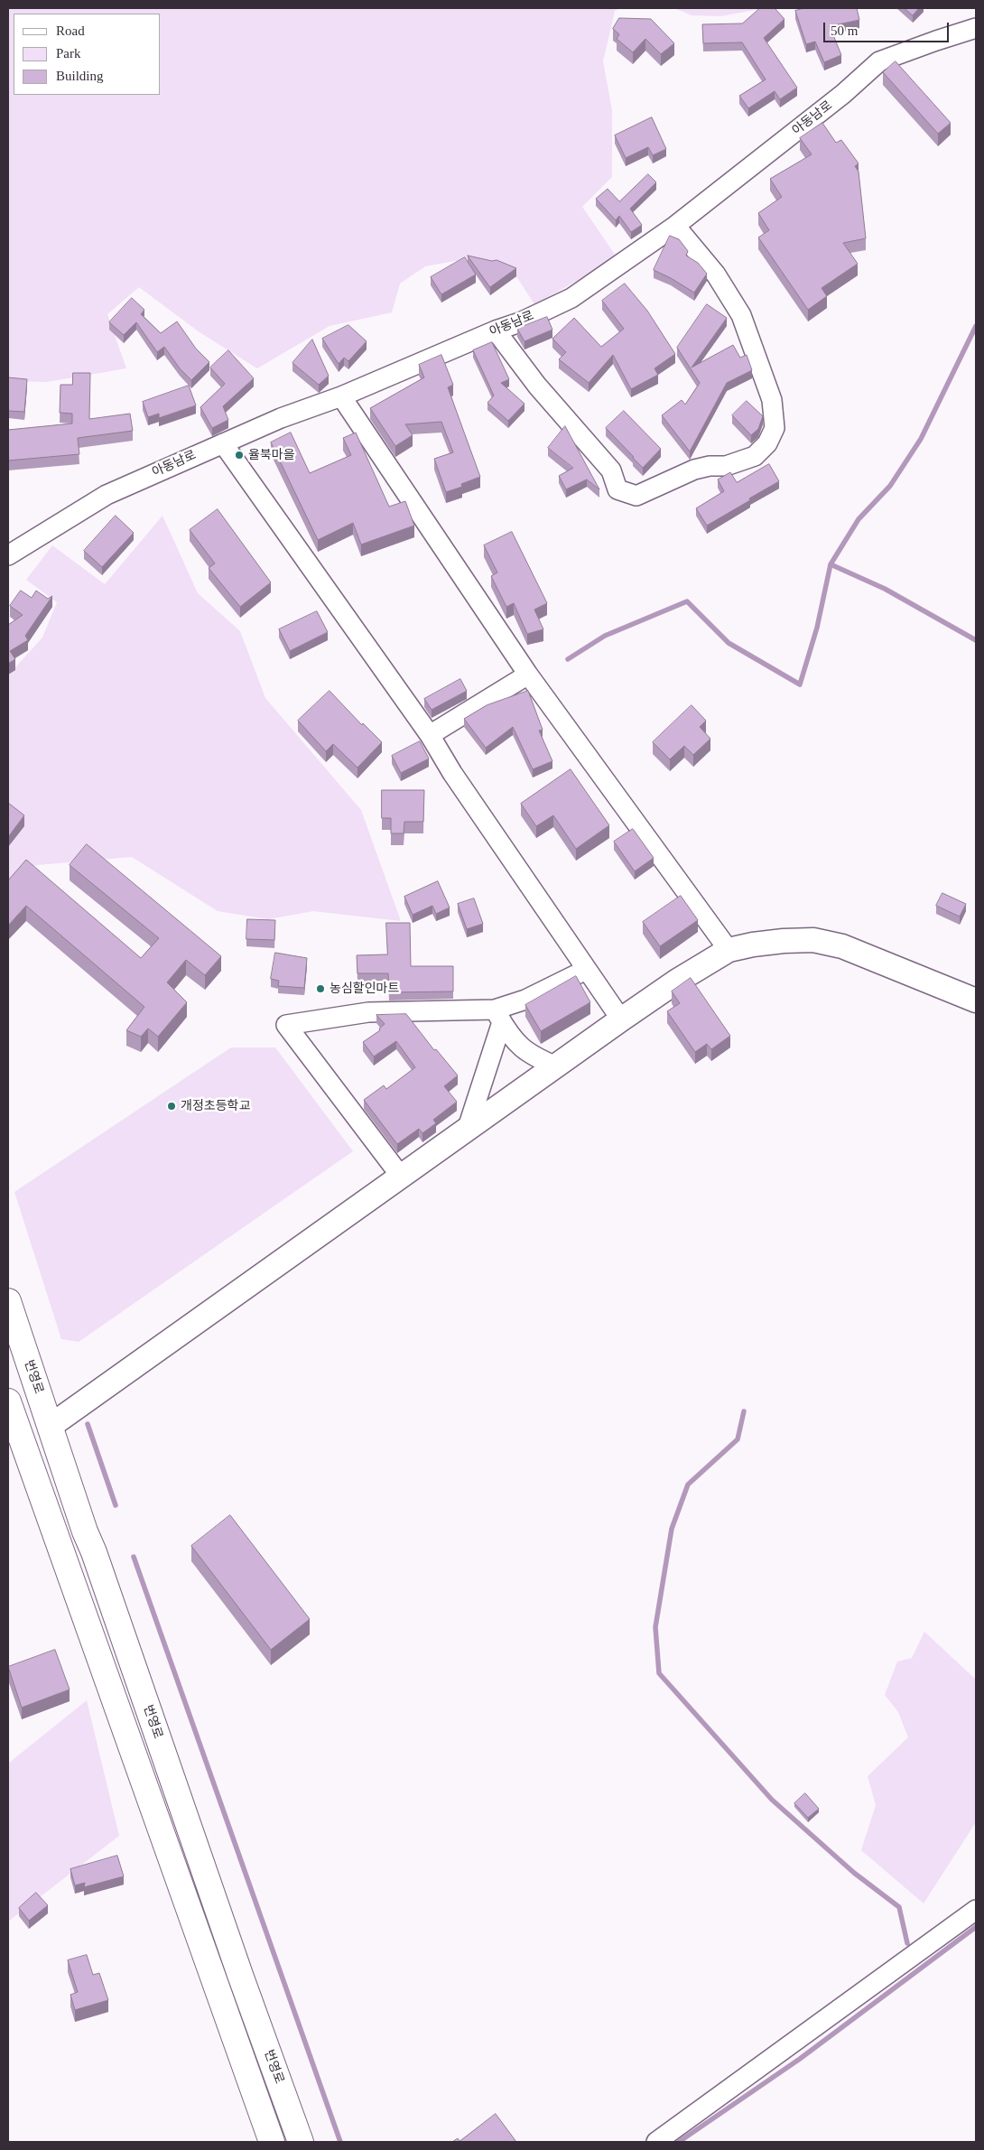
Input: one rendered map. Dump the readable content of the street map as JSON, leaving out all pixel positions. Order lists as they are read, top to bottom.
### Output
{
  "streets": {
    "main road": ["번영로"],
    "street": ["아동남로"]
  },
  "places": ["율북마을", "농심할인마트", "개정초등학교"],
  "legend": ["Road", "Park", "Building"],
  "scale_bar": "50 m"
}
